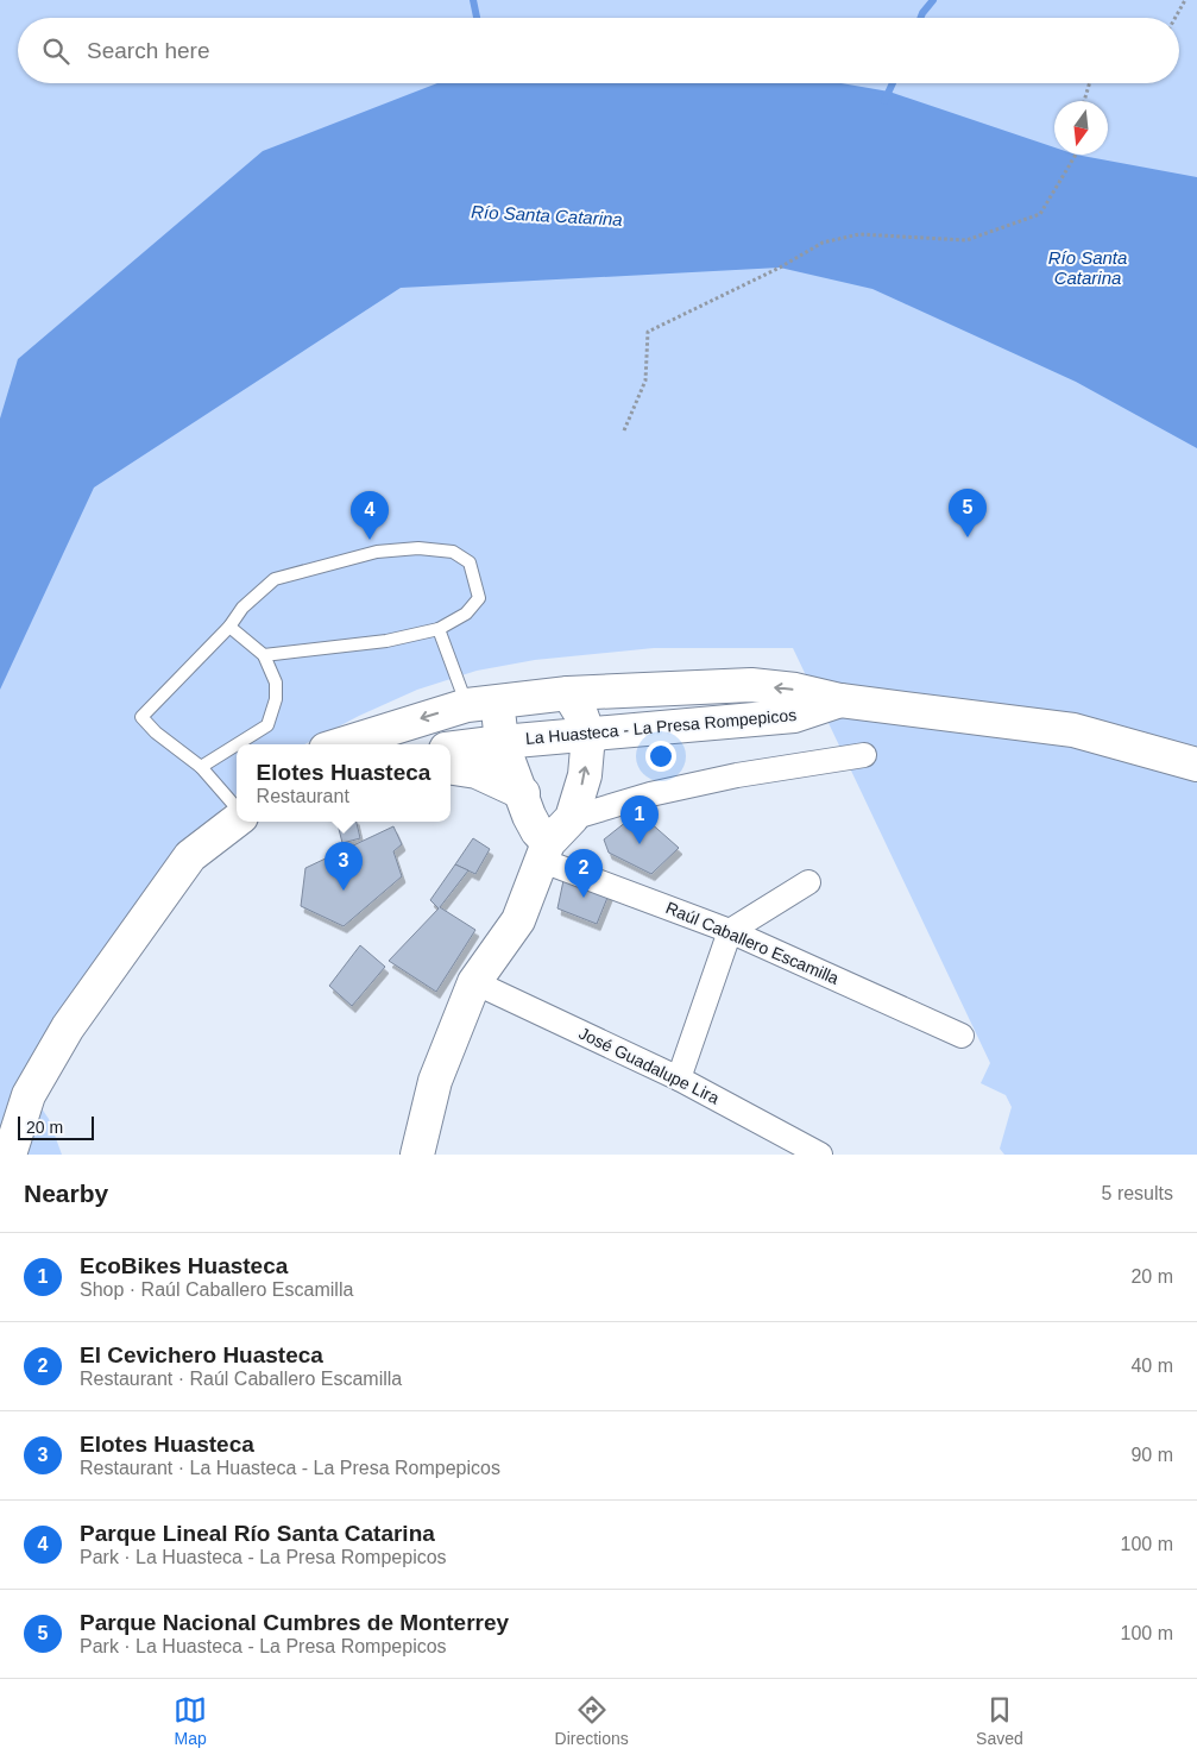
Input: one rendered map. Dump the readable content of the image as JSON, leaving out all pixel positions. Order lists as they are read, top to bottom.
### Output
{
  "streets": {
    "main road": ["La Huasteca - La Presa Rompepicos"],
    "street": ["Raúl Caballero Escamilla", "José Guadalupe Lira"]
  },
  "water": ["Río Santa Catarina"],
  "scale_bar": "20 m",
  "north": "bottom",
  "page": {
    "search": "Search here",
    "pins": [
      "5",
      "4",
      "1",
      "3",
      "2"
    ],
    "popup": ["Elotes Huasteca", "Restaurant"],
    "scale": "20 m",
    "heading": ["Nearby", "5 results"],
    "list": [
      {
        "mark": "1",
        "name": "EcoBikes Huasteca",
        "note": "Shop · Raúl Caballero Escamilla",
        "value": "20 m"
      },
      {
        "mark": "2",
        "name": "El Cevichero Huasteca",
        "note": "Restaurant · Raúl Caballero Escamilla",
        "value": "40 m"
      },
      {
        "mark": "3",
        "name": "Elotes Huasteca",
        "note": "Restaurant · La Huasteca - La Presa Rompepicos",
        "value": "90 m"
      },
      {
        "mark": "4",
        "name": "Parque Lineal Río Santa Catarina",
        "note": "Park · La Huasteca - La Presa Rompepicos",
        "value": "100 m"
      },
      {
        "mark": "5",
        "name": "Parque Nacional Cumbres de Monterrey",
        "note": "Park · La Huasteca - La Presa Rompepicos",
        "value": "100 m"
      }
    ],
    "nav": ["Map", "Directions", "Saved"]
  }
}
